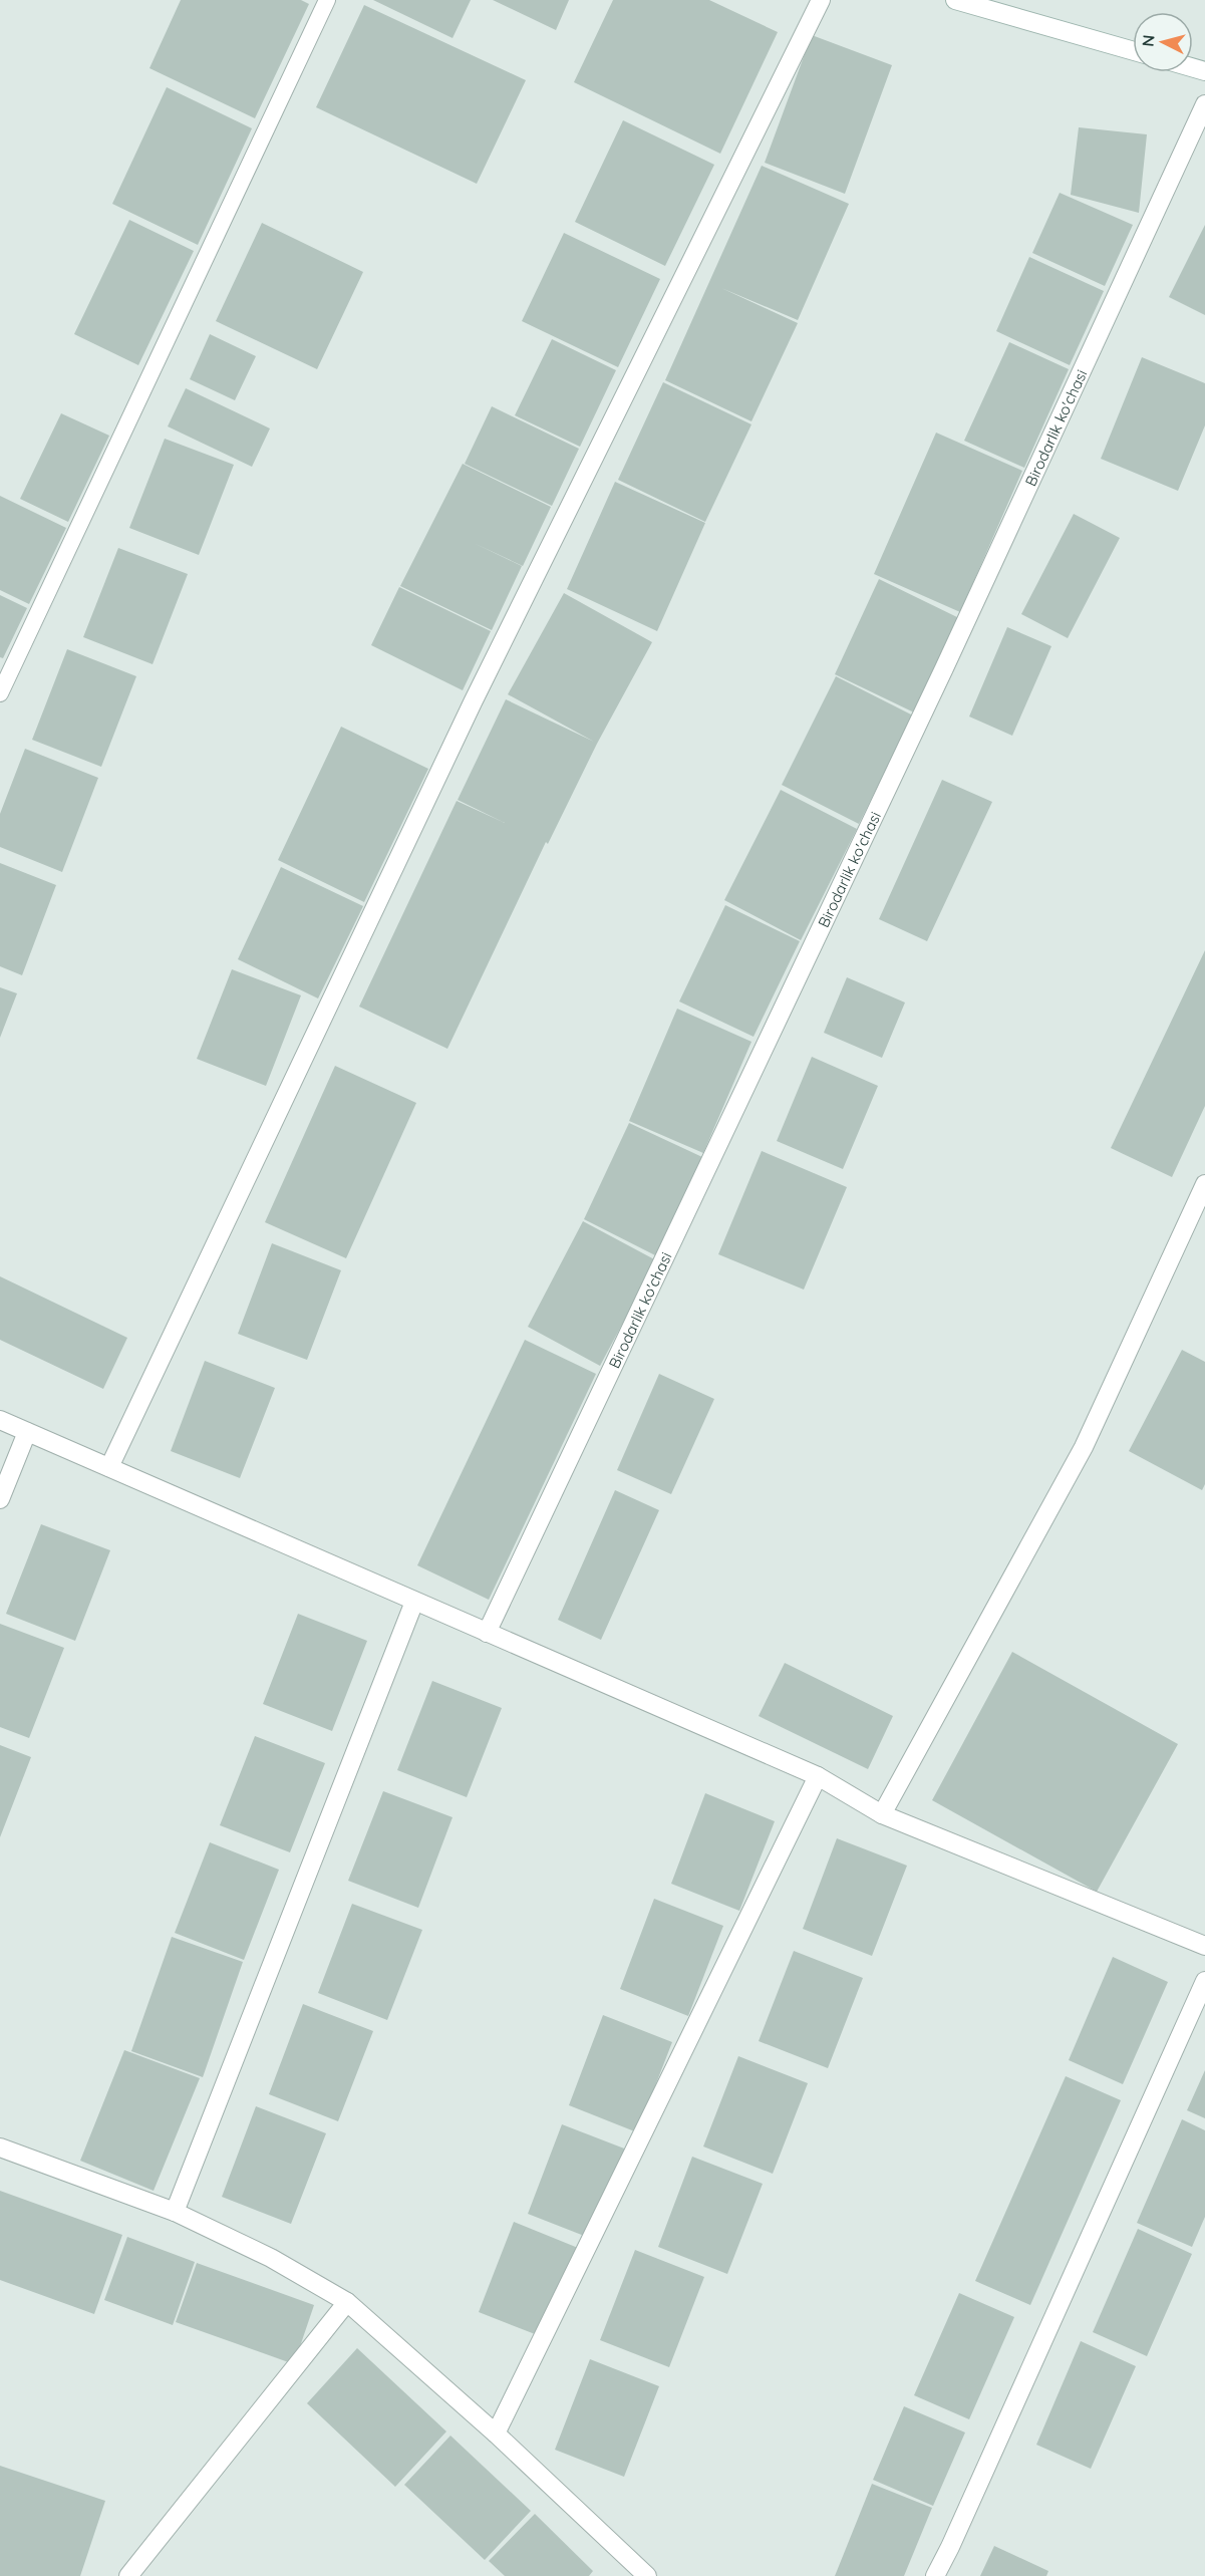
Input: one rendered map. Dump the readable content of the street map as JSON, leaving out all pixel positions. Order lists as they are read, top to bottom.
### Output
{
  "streets": {
    "street": ["Birodarlik ko'chasi"]
  },
  "north": "left"
}
